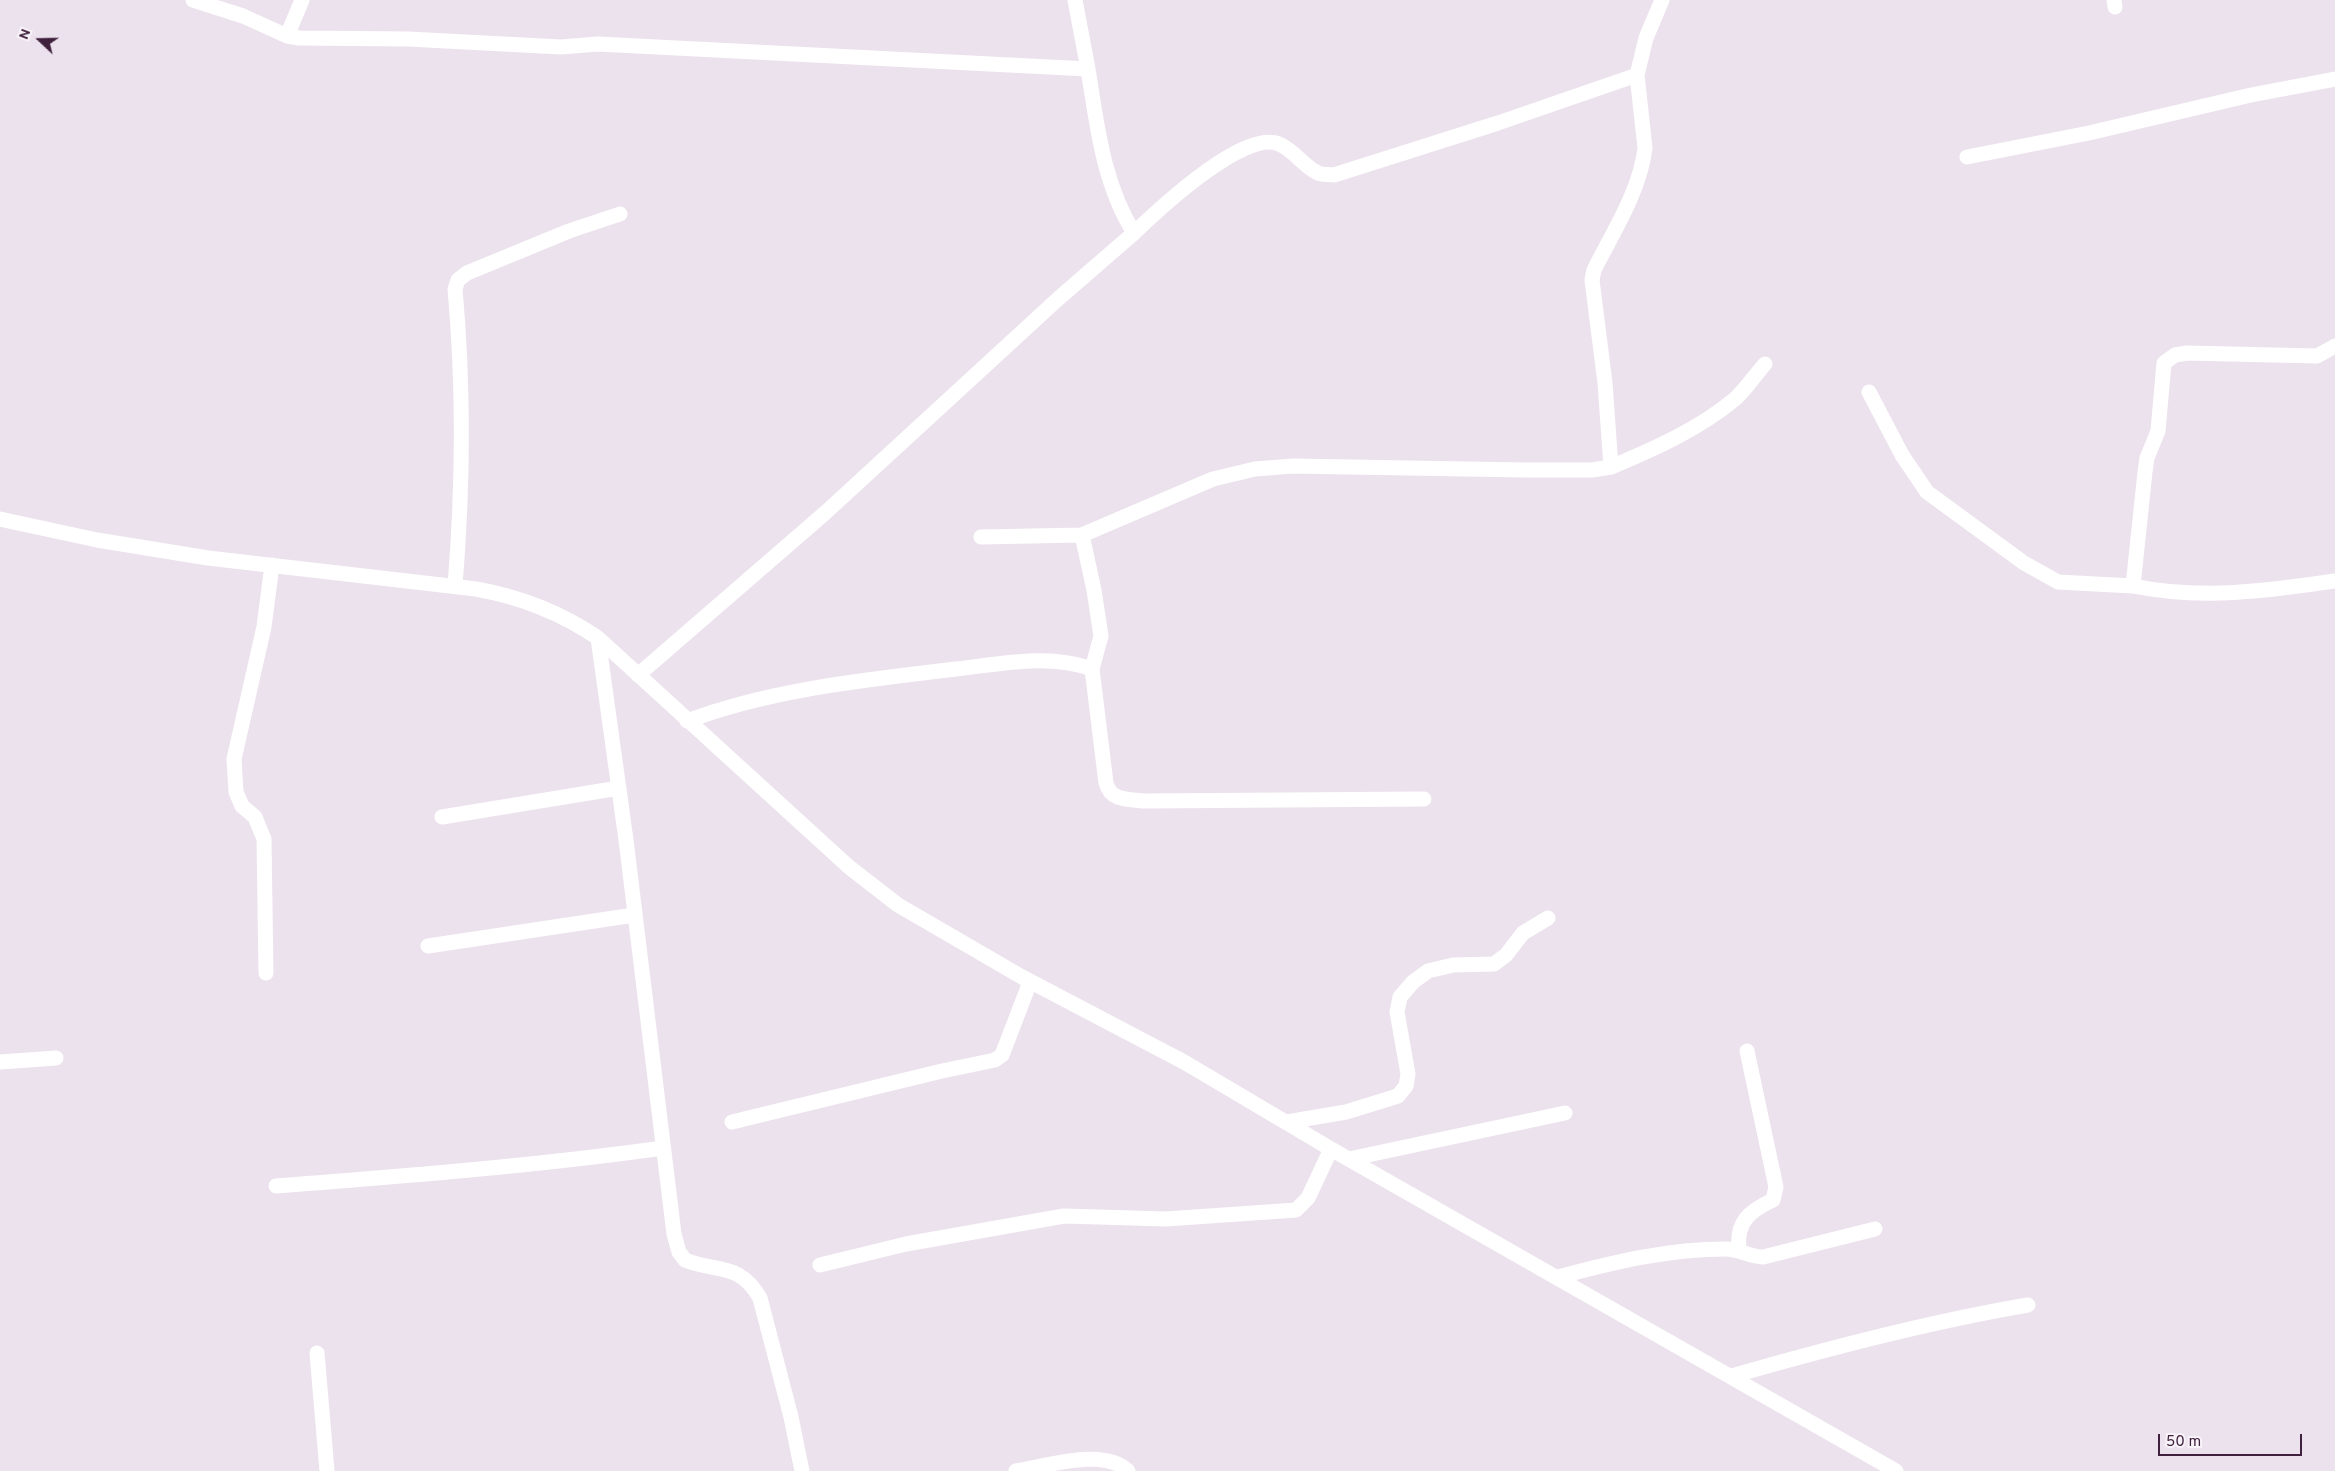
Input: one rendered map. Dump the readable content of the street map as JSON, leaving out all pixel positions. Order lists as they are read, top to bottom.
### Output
{
  "scale_bar": "50 m",
  "north": "left"
}
